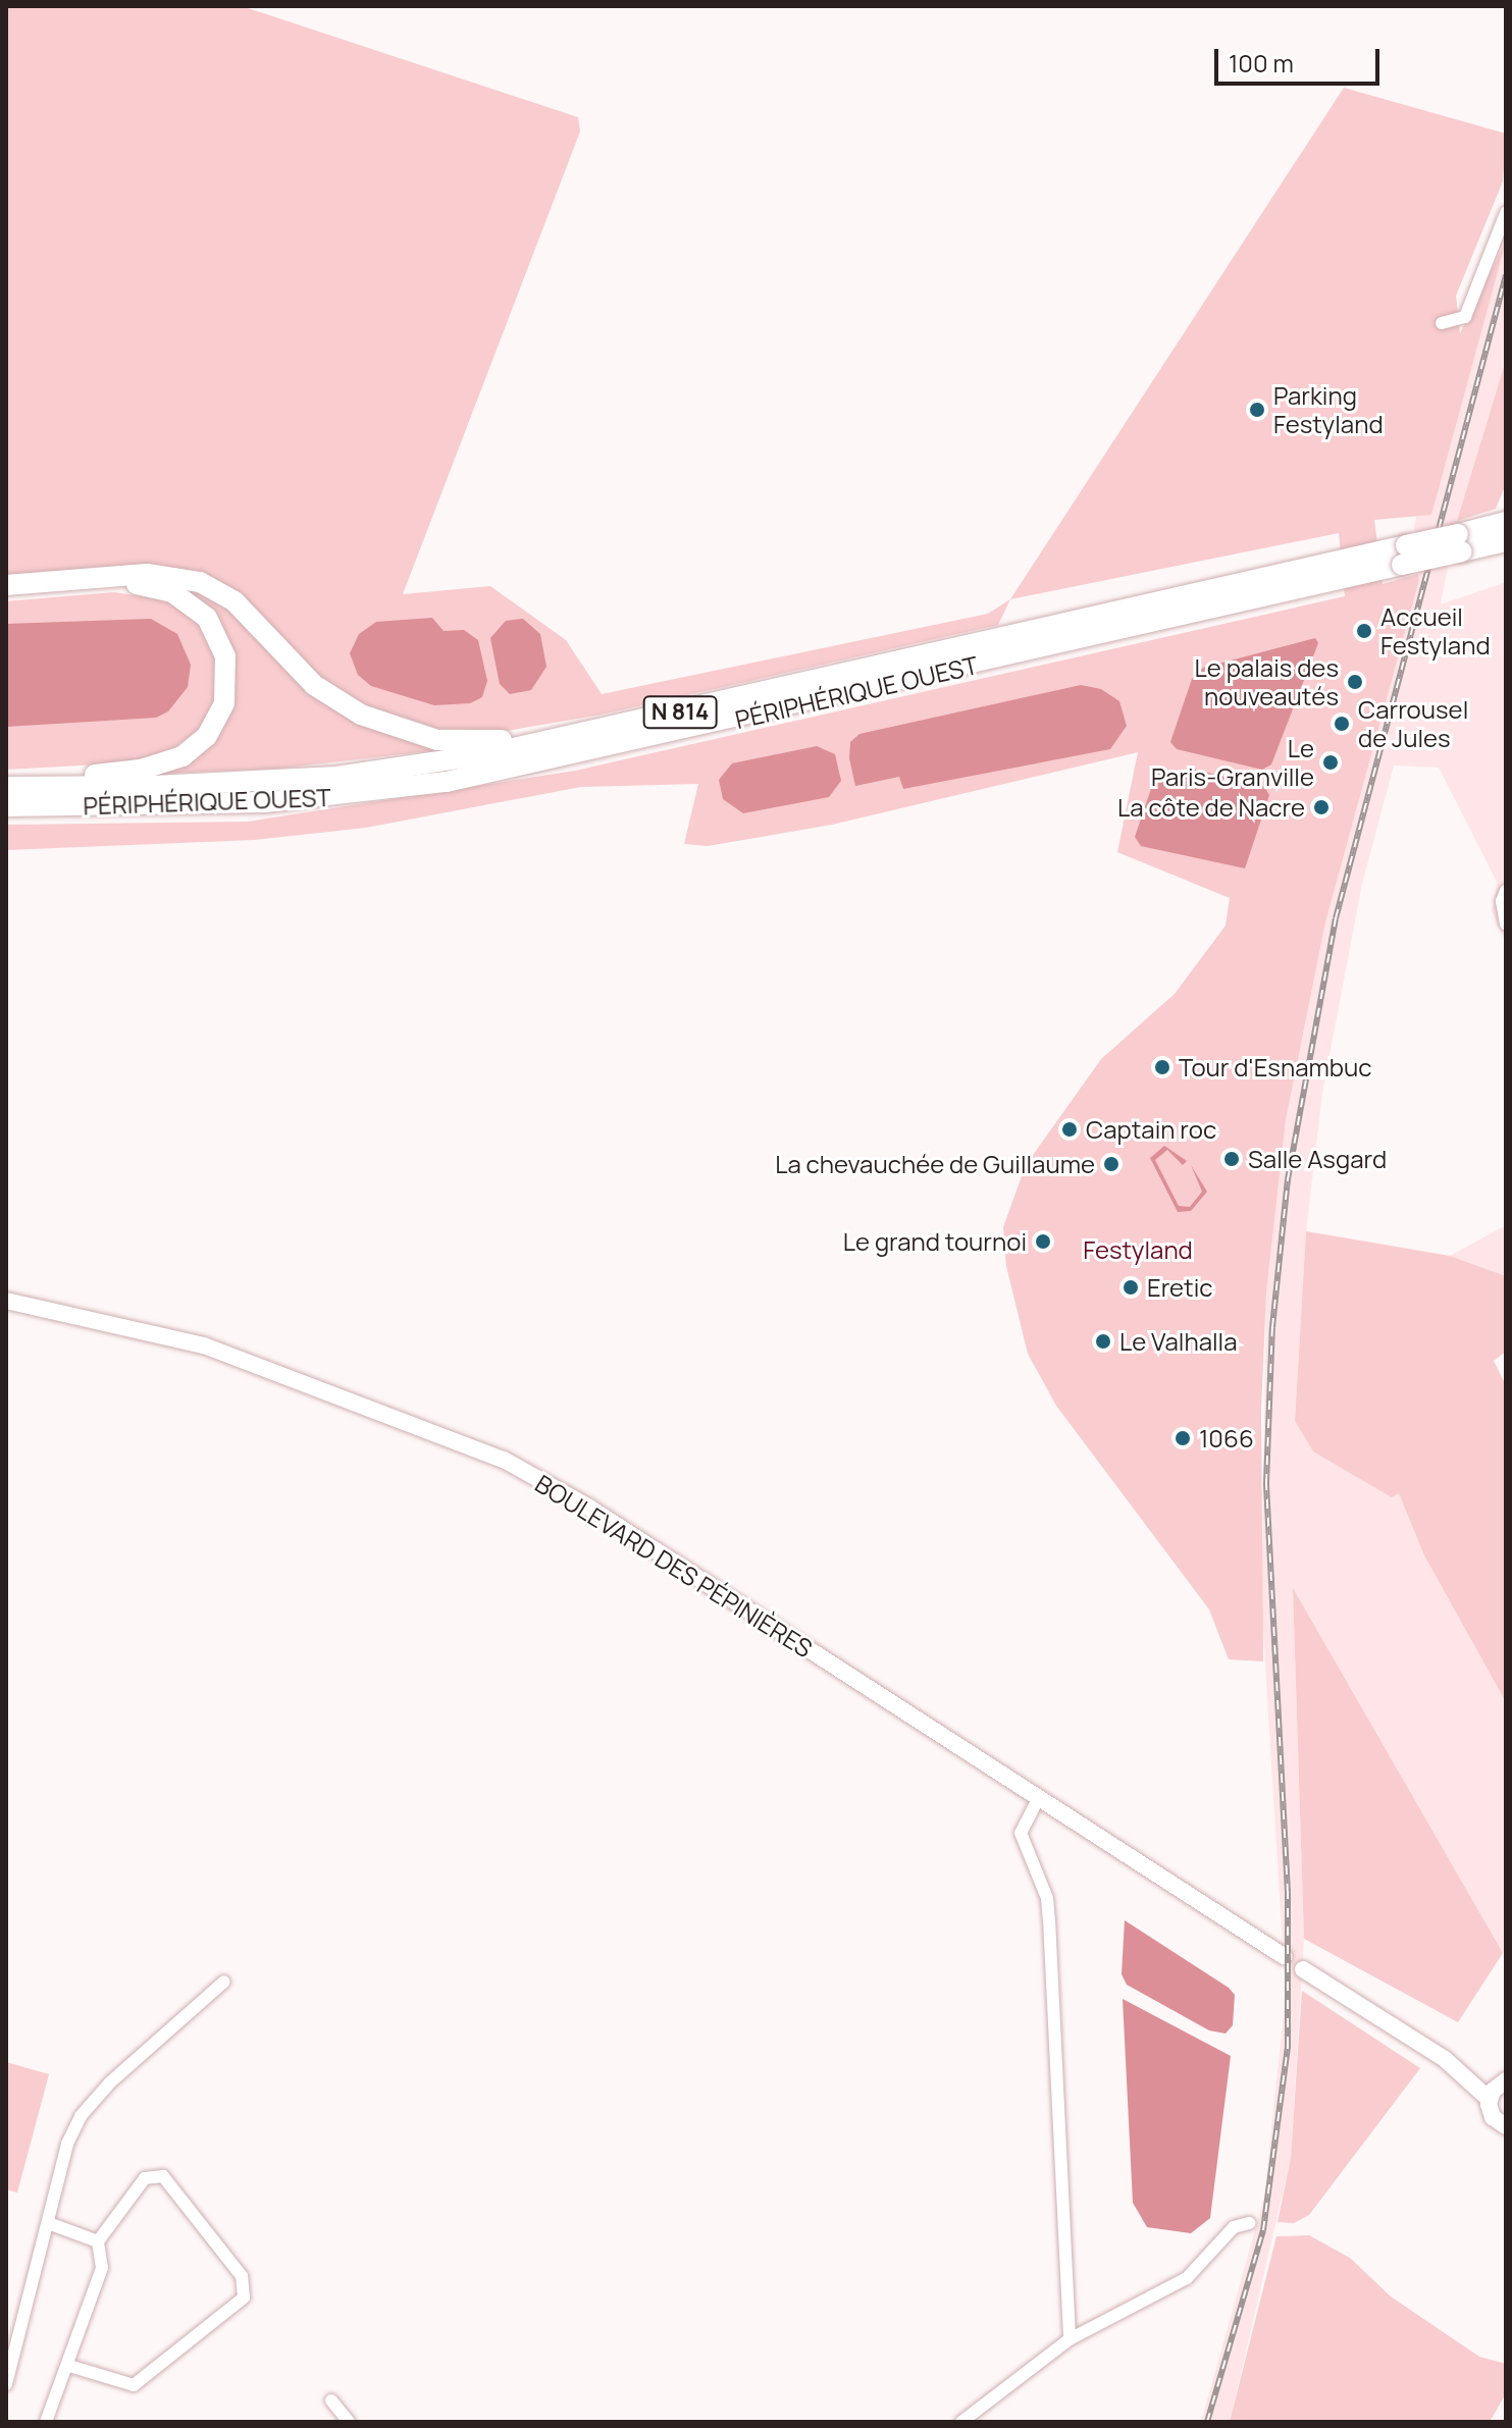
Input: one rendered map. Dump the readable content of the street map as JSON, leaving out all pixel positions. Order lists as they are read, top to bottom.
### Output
{
  "streets": {
    "highway": ["PÉRIPHÉRIQUE OUEST", "N 814"],
    "main road": ["BOULEVARD DES PÉPINIÈRES"]
  },
  "parks": ["Festyland"],
  "places": [
    "Parking Festyland",
    "Accueil Festyland",
    "Le palais des nouveautés",
    "Carrousel de Jules",
    "Le Paris-Granville",
    "La côte de Nacre",
    "Tour d'Esnambuc",
    "Captain roc",
    "Salle Asgard",
    "La chevauchée de Guillaume",
    "Le grand tournoi",
    "Eretic",
    "Le Valhalla",
    "1066"
  ],
  "scale_bar": "100 m"
}
